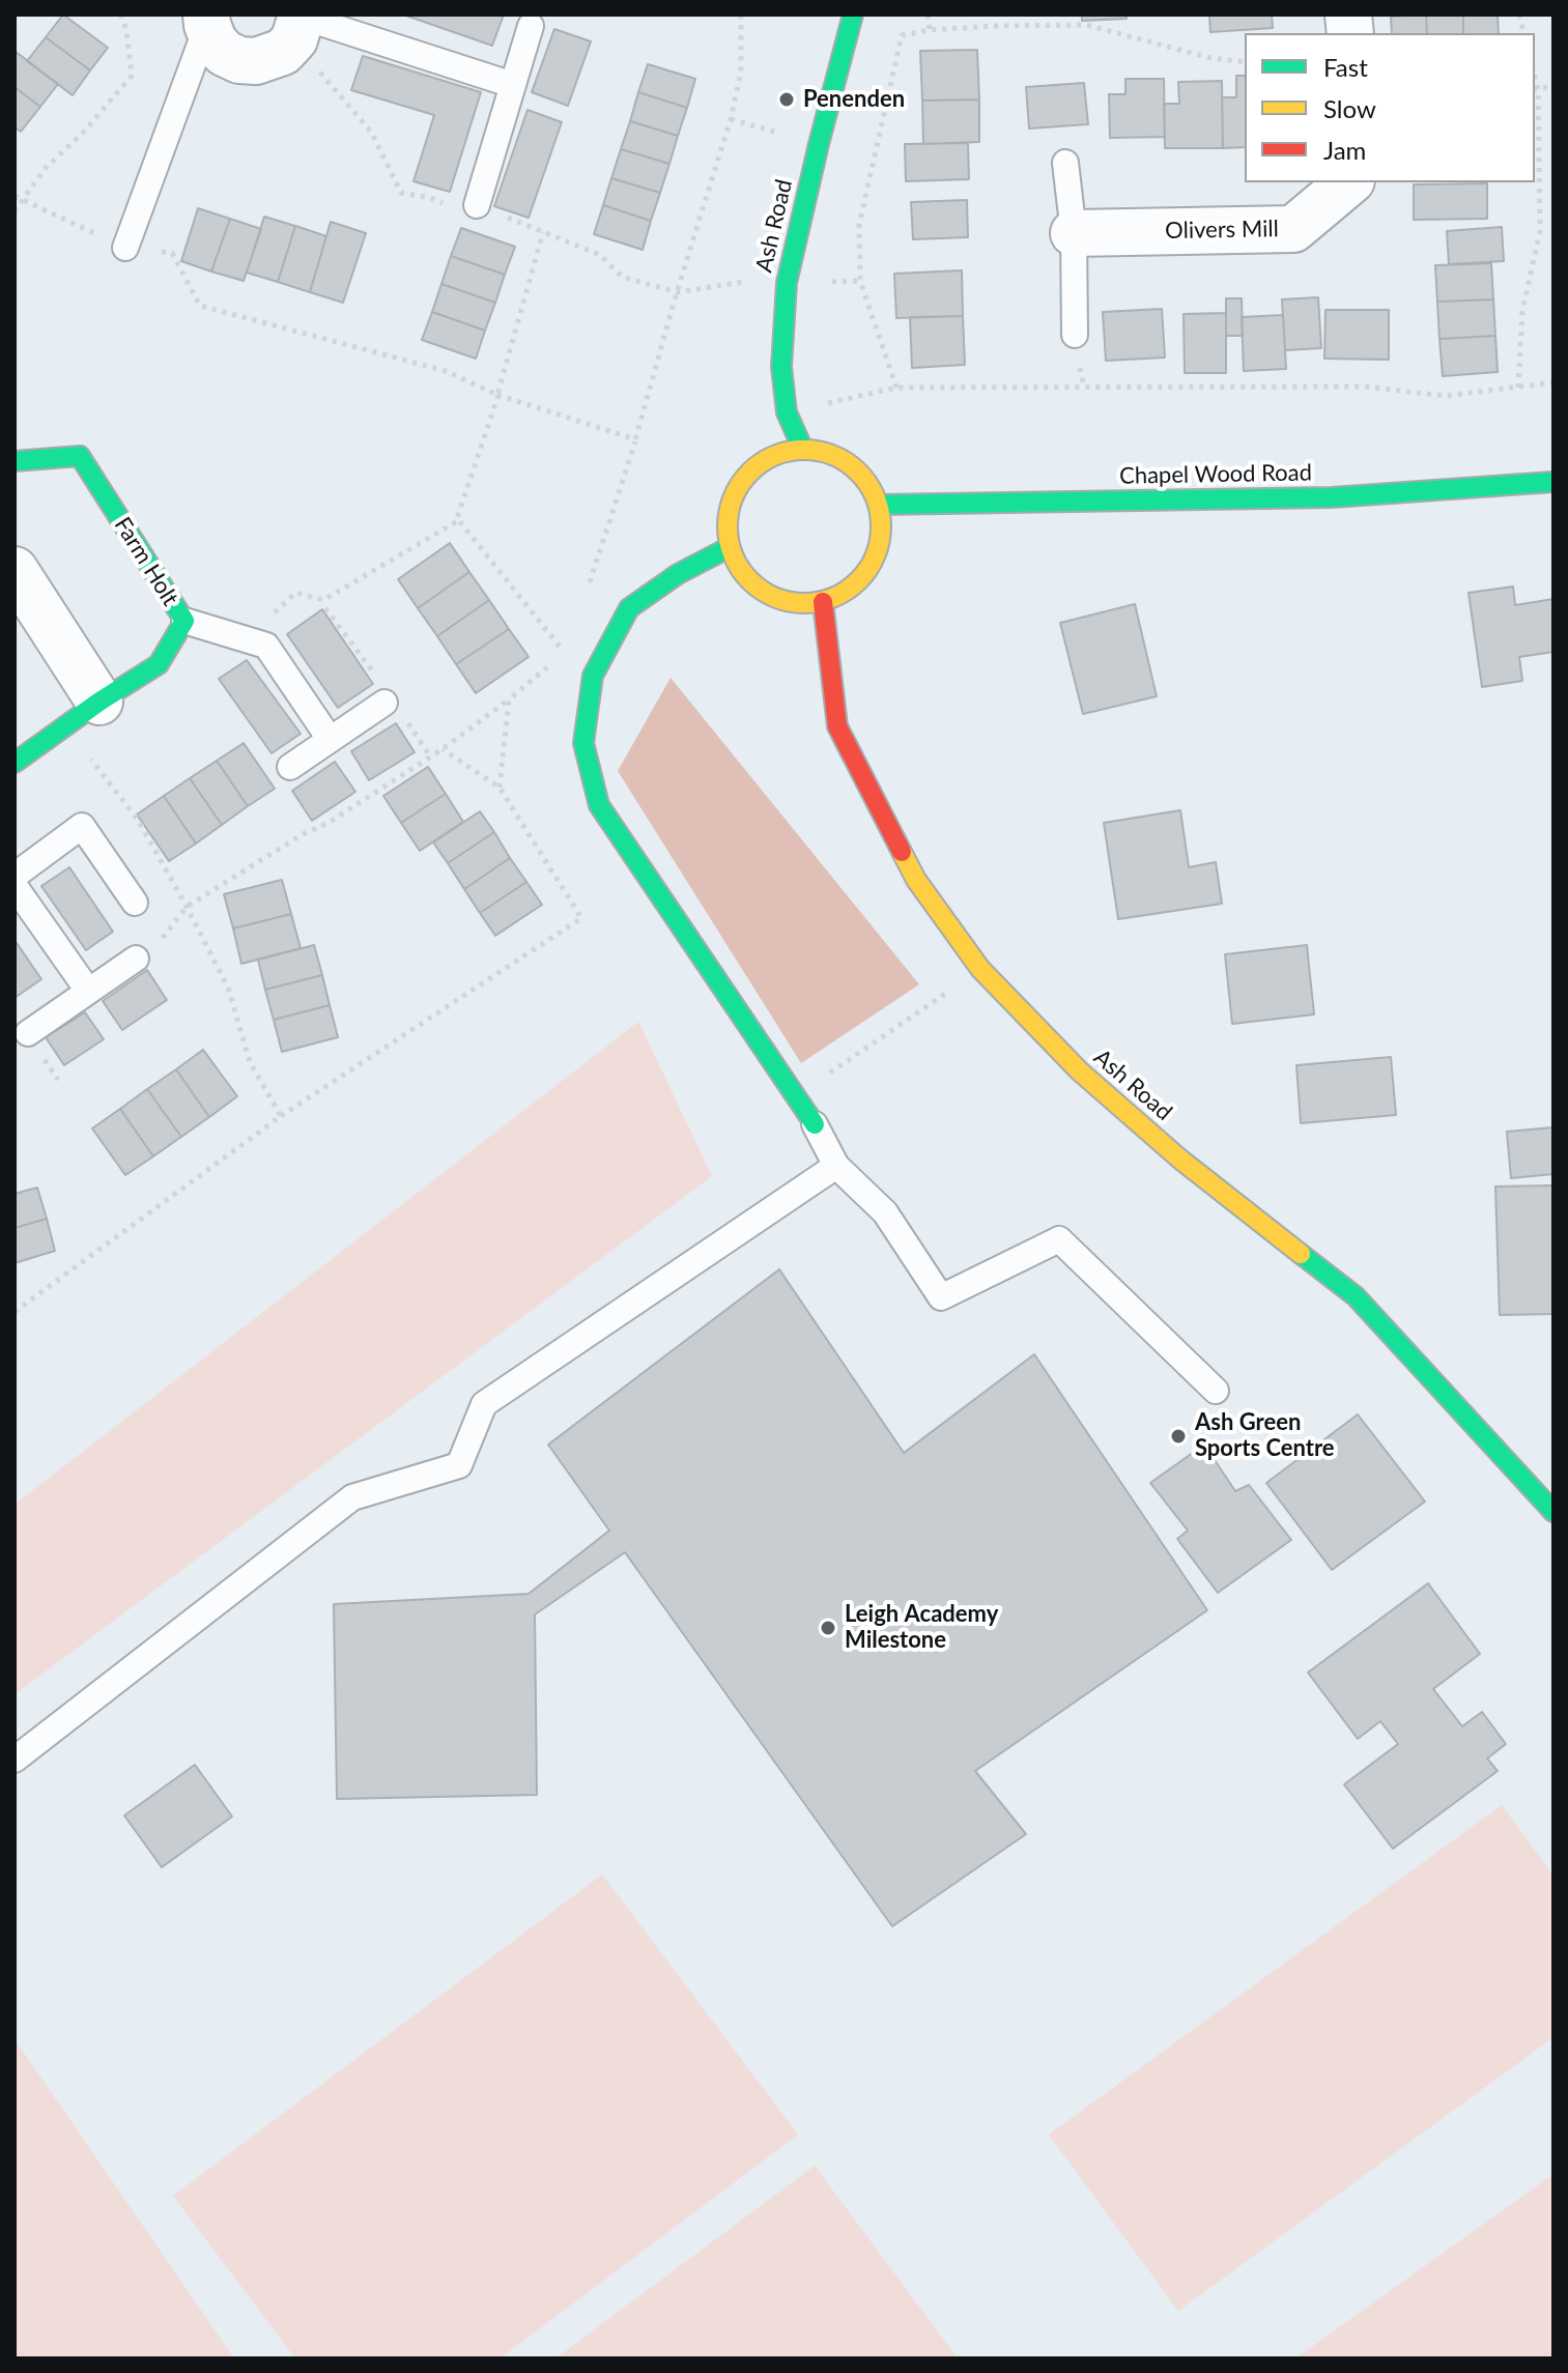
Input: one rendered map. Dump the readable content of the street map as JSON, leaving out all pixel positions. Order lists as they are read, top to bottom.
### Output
{
  "streets": {
    "street": [
      "Ash Road",
      "Olivers Mill",
      "Chapel Wood Road",
      "Farm Holt"
    ]
  },
  "crossings": [
    ["Ash Road", "Chapel Wood Road"]
  ],
  "places": ["Penenden", "Ash Green Sports Centre", "Leigh Academy Milestone"],
  "legend": ["Fast", "Slow", "Jam"]
}
